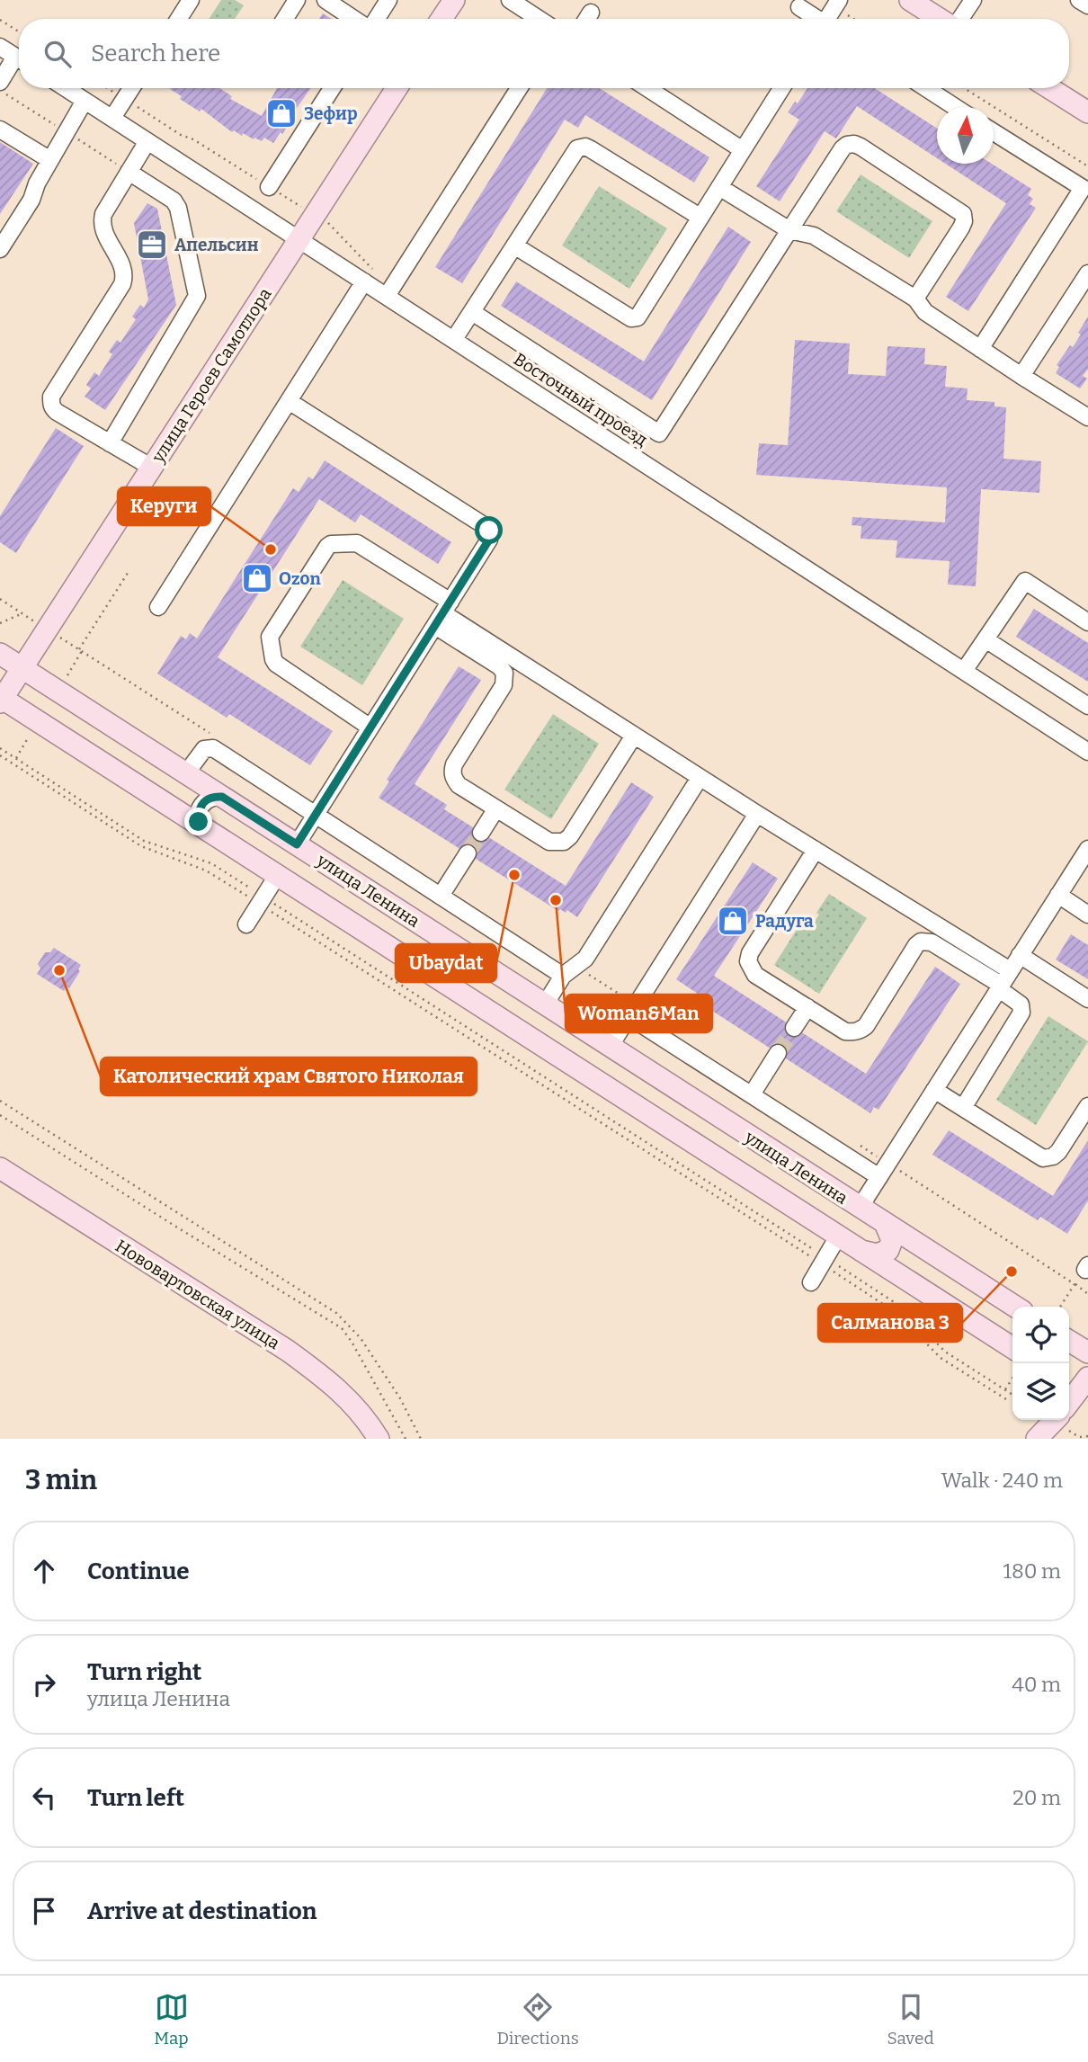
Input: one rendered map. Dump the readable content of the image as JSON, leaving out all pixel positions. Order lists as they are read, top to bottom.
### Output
{
  "streets": {
    "main road": ["улица Героев Самотлора", "улица Ленина", "Нововартовская улица"],
    "street": ["Восточный проезд"]
  },
  "crossings": [
    ["улица Героев Самотлора", "Восточный проезд"],
    ["улица Героев Самотлора", "улица Ленина"]
  ],
  "places": {
    "shop": ["Зефир", "Ozon", "Радуга"],
    "office": ["Апельсин"],
    "other": [
      "Керуги",
      "Ubaydat",
      "Woman&Man",
      "Католический храм Святого Николая",
      "Салманова 3"
    ]
  },
  "north": "top",
  "page": {
    "search": "Search here",
    "heading": ["3 min", "Walk · 240 m"],
    "list": [
      ["Continue", "180 m"],
      ["Turn right", "улица Ленина", "40 m"],
      ["Turn left", "20 m"],
      "Arrive at destination"
    ],
    "nav": ["Map", "Directions", "Saved"]
  }
}
